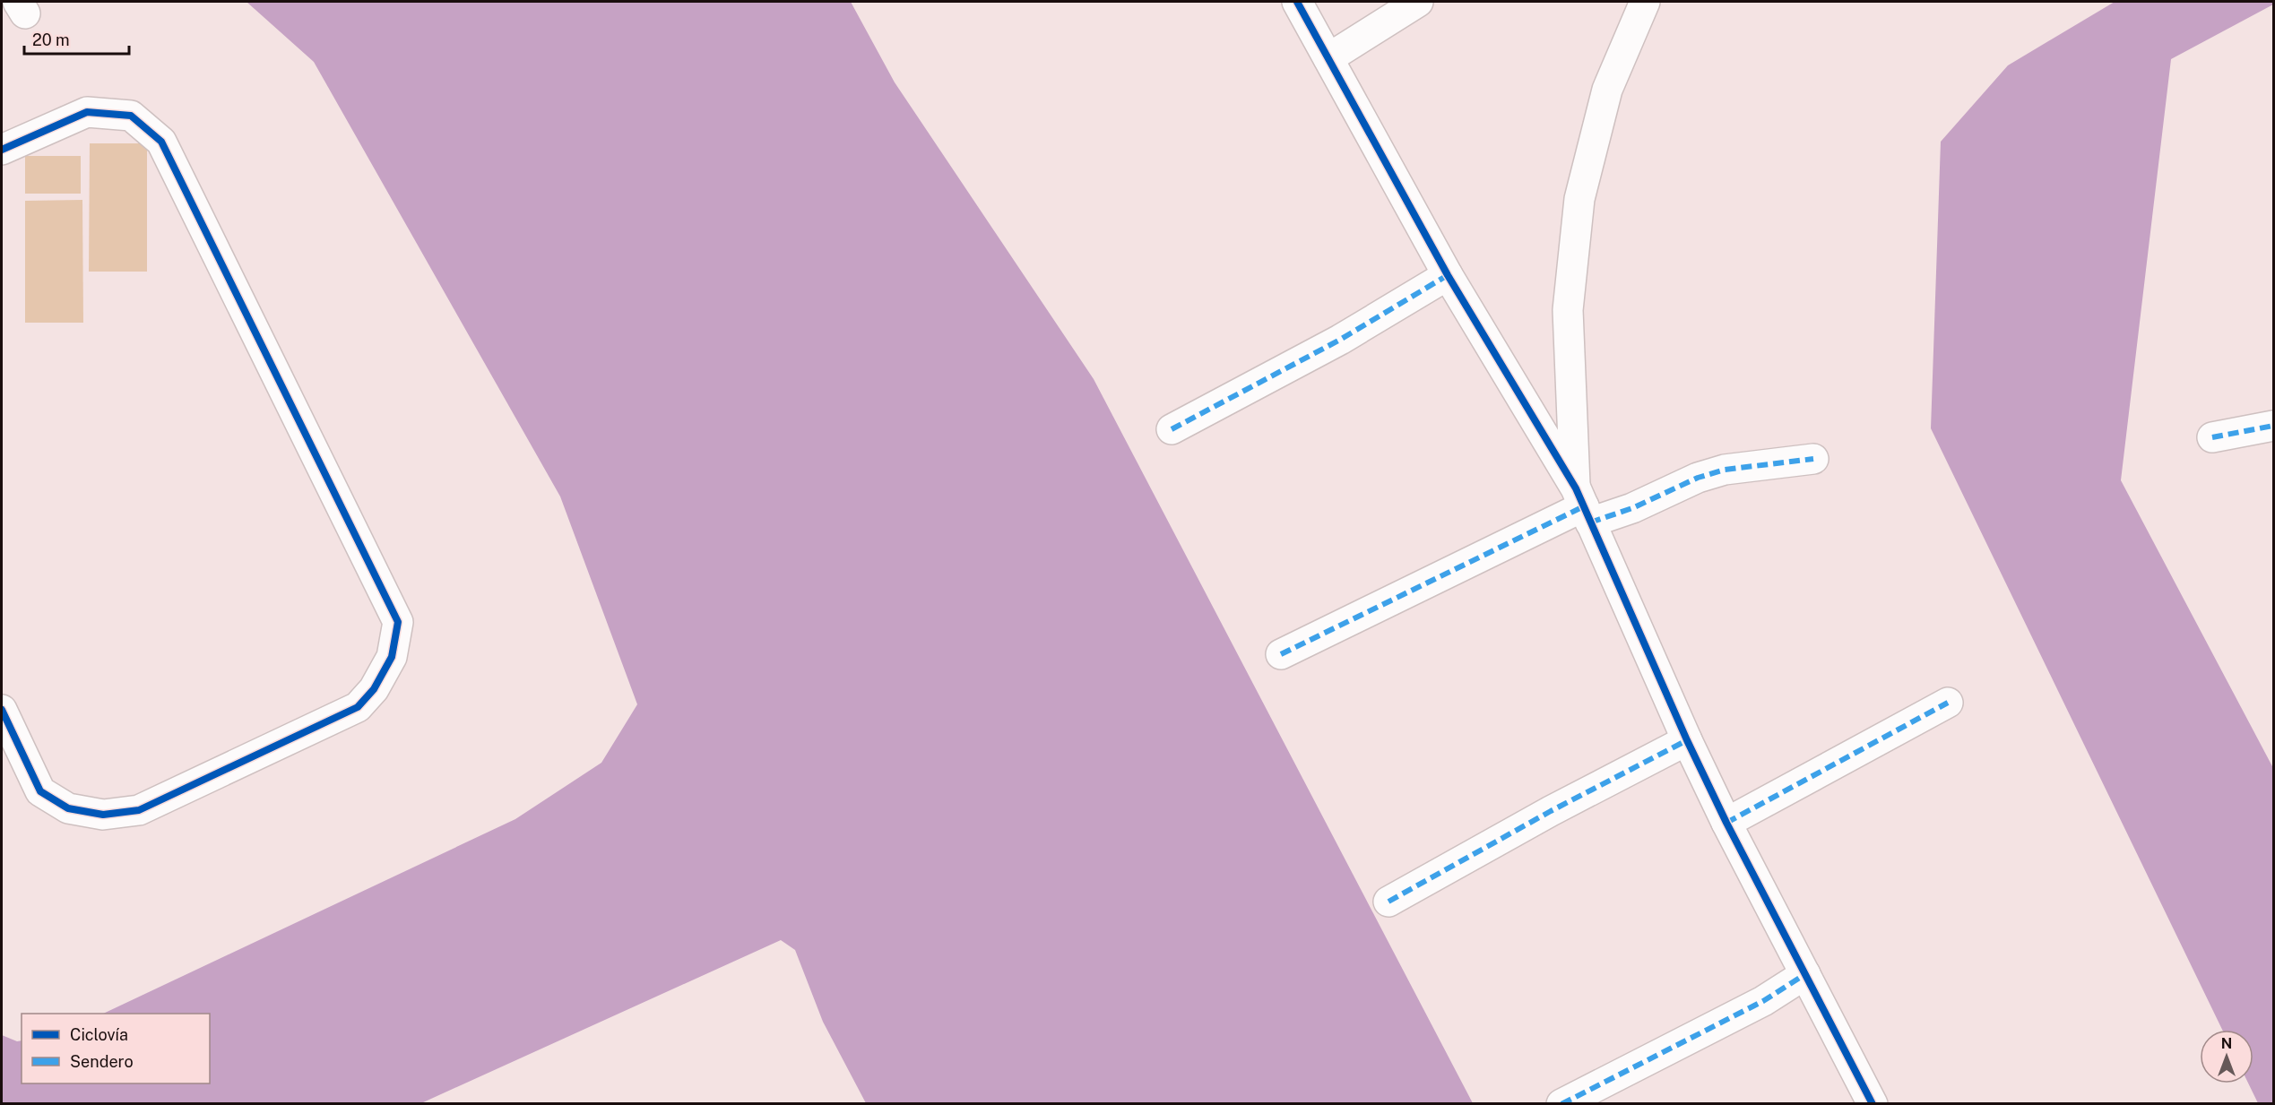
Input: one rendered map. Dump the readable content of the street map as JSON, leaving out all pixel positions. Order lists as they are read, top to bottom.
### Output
{
  "legend": ["Ciclovía", "Sendero"],
  "scale_bar": "20 m",
  "north": "top"
}
